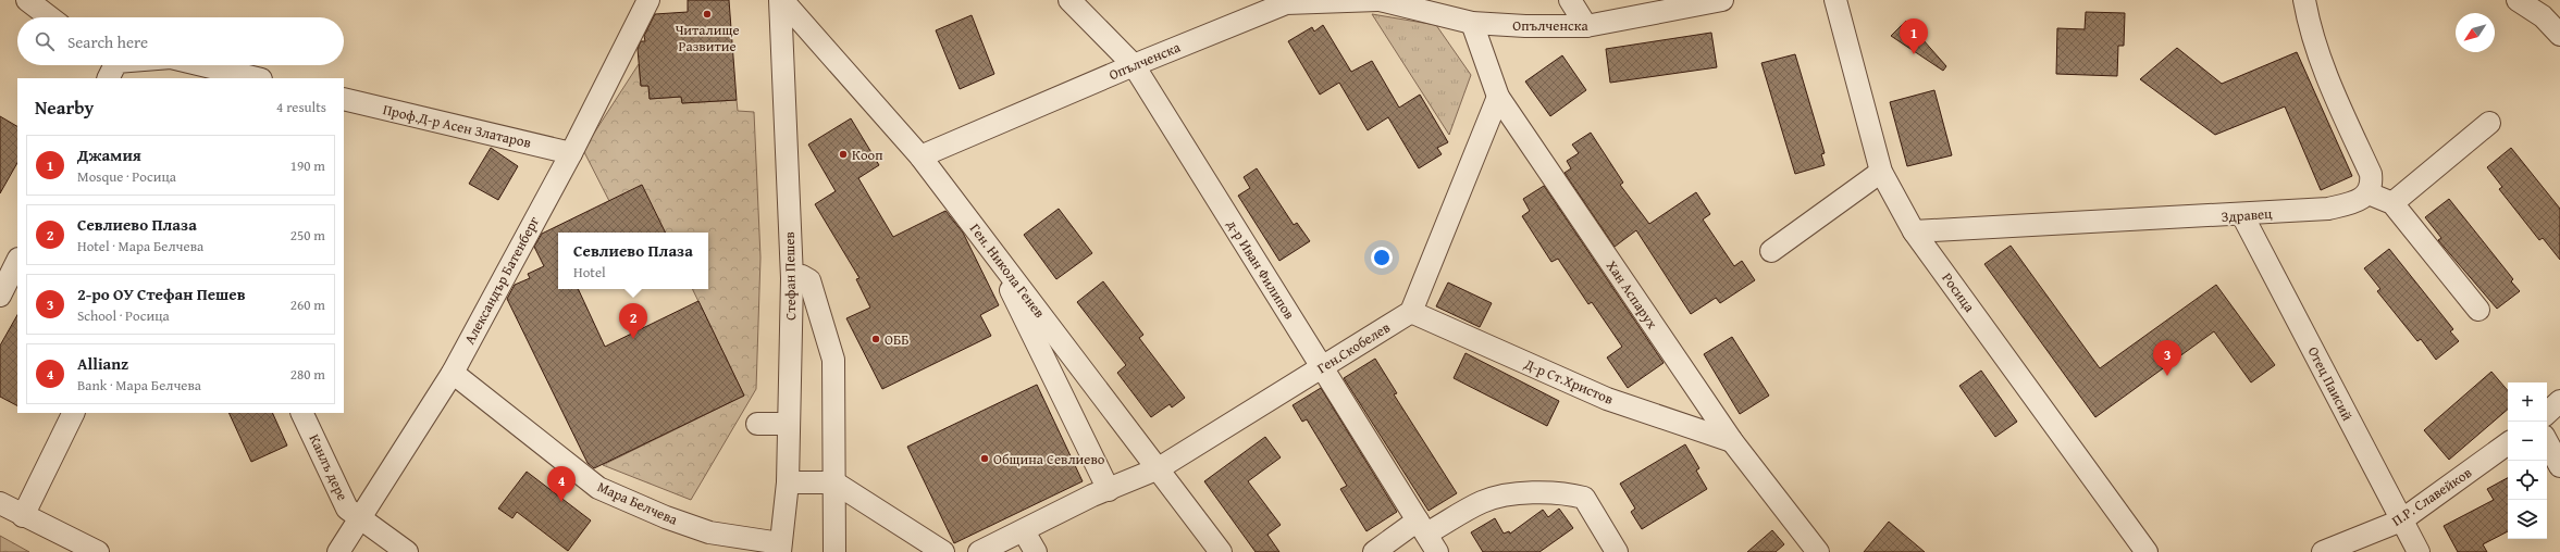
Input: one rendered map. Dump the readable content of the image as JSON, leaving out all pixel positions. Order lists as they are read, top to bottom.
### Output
{
  "streets": {
    "street": [
      "Опълченска",
      "Проф.Д-р Асен Златаров",
      "Здравец",
      "д-р Иван Филипов",
      "Ген. Никола Генев",
      "Стефан Пешев",
      "Александър Батенберг",
      "Росица",
      "Хан Аспарух",
      "Ген.Скобелев",
      "Д-р Ст.Христов",
      "Отец Паисий",
      "Канлъ дере",
      "П.Р. Славейков",
      "Мара Белчева"
    ]
  },
  "crossings": [
    ["Опълченска", "д-р Иван Филипов"],
    ["Опълченска", "Ген. Никола Генев"],
    ["Опълченска", "Хан Аспарух"],
    ["Проф.Д-р Асен Златаров", "Александър Батенберг"],
    ["Здравец", "Росица"],
    ["Здравец", "Отец Паисий"],
    ["д-р Иван Филипов", "Ген.Скобелев"],
    ["Ген. Никола Генев", "Стефан Пешев"],
    ["Ген. Никола Генев", "Ген.Скобелев"],
    ["Стефан Пешев", "Мара Белчева"],
    ["Александър Батенберг", "Канлъ дере"],
    ["Александър Батенберг", "Мара Белчева"],
    ["Хан Аспарух", "Д-р Ст.Христов"],
    ["Ген.Скобелев", "Д-р Ст.Христов"],
    ["Отец Паисий", "П.Р. Славейков"]
  ],
  "places": [
    "Читалище Развитие",
    "Кооп",
    "ОББ",
    "Община Севлиево"
  ],
  "north": "bottom left",
  "page": {
    "search": "Search here",
    "pins": [
      "1",
      "2",
      "3",
      "4"
    ],
    "heading": ["Nearby", "4 results"],
    "list": [
      {
        "mark": "1",
        "name": "Джамия",
        "note": "Mosque · Росица",
        "value": "190 m"
      },
      {
        "mark": "2",
        "name": "Севлиево Плаза",
        "note": "Hotel · Мара Белчева",
        "value": "250 m"
      },
      {
        "mark": "3",
        "name": "2-ро ОУ Стефан Пешев",
        "note": "School · Росица",
        "value": "260 m"
      },
      {
        "mark": "4",
        "name": "Allianz",
        "note": "Bank · Мара Белчева",
        "value": "280 m"
      }
    ],
    "popup": ["Севлиево Плаза", "Hotel"],
    "map_buttons": ["+", "−"]
  }
}
